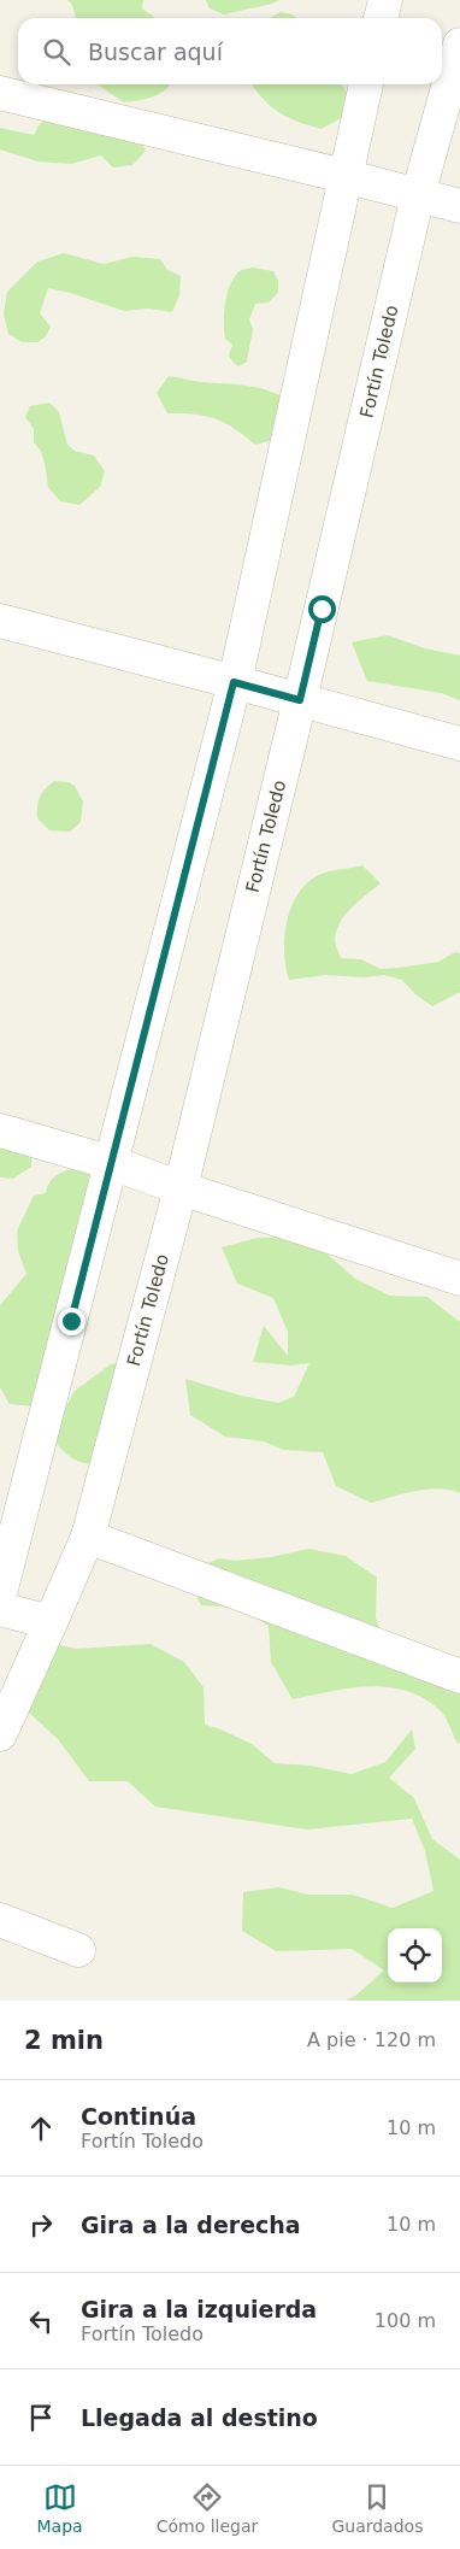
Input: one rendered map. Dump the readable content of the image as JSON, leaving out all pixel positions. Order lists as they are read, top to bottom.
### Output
{
  "streets": {
    "street": ["Fortín Toledo"]
  },
  "page": {
    "search": "Buscar aquí",
    "heading": ["2 min", "A pie · 120 m"],
    "list": [
      ["Continúa", "Fortín Toledo", "10 m"],
      ["Gira a la derecha", "10 m"],
      ["Gira a la izquierda", "Fortín Toledo", "100 m"],
      "Llegada al destino"
    ],
    "nav": ["Mapa", "Cómo llegar", "Guardados"]
  }
}
